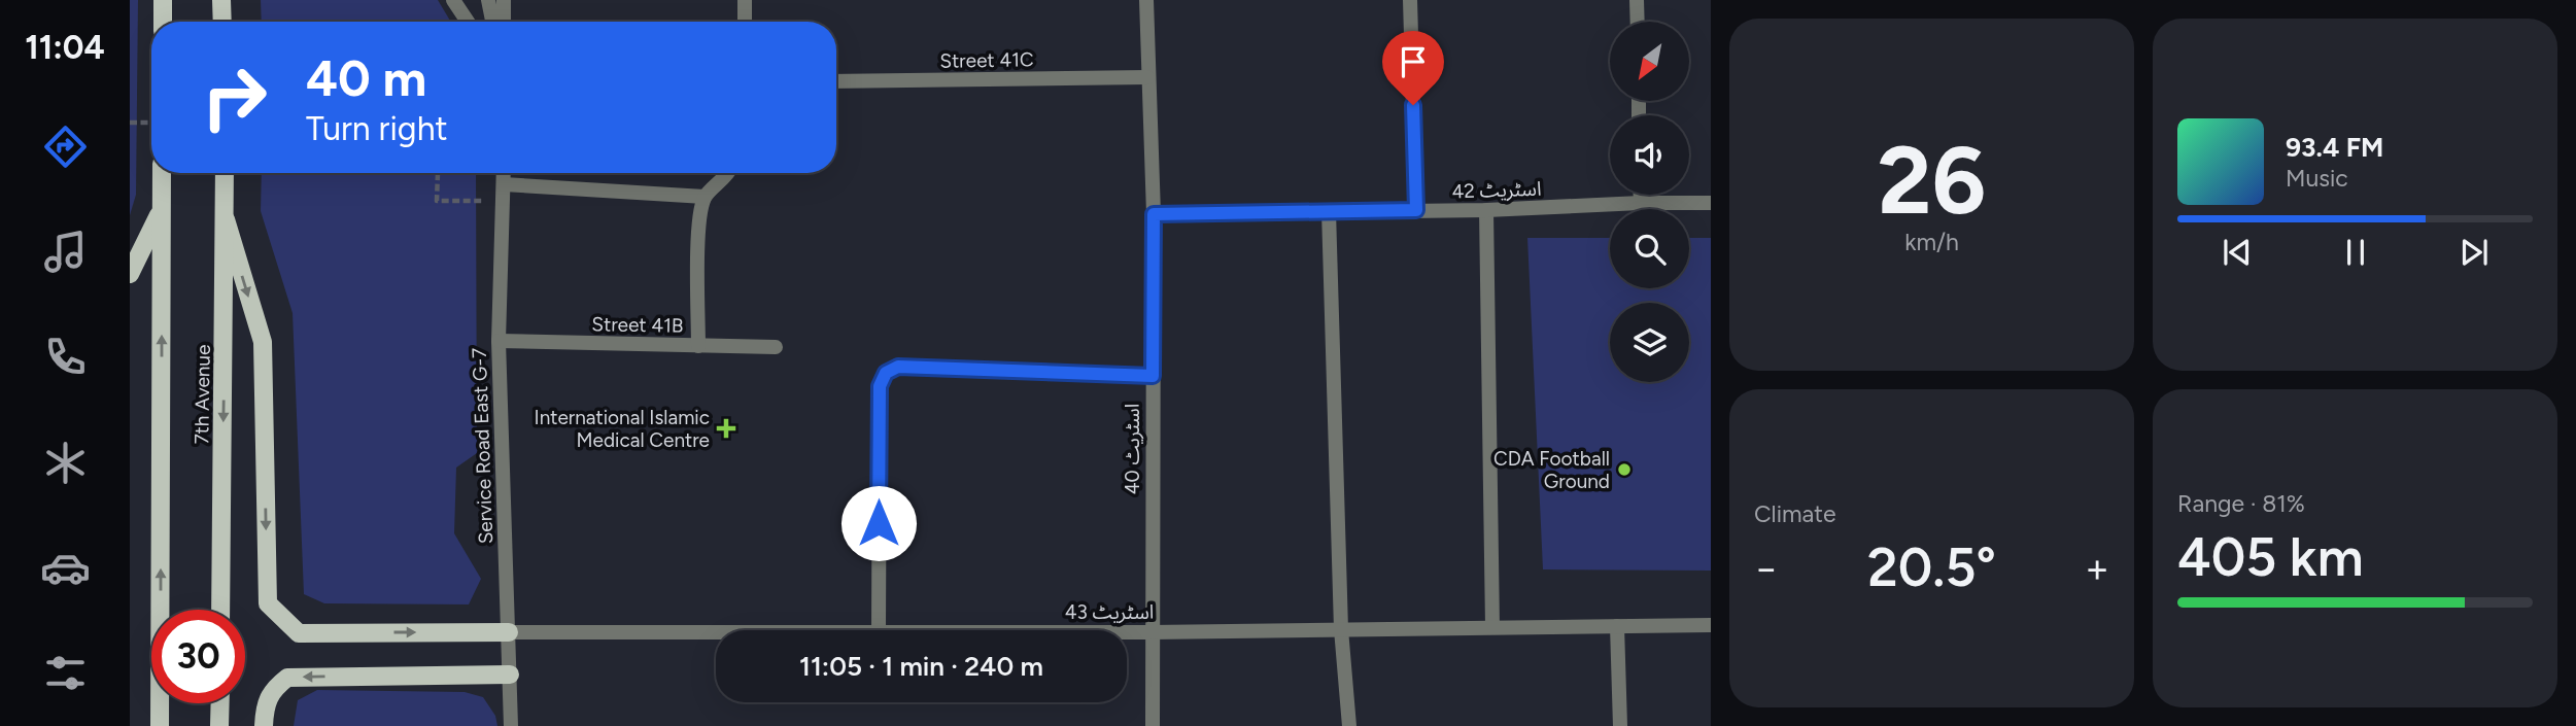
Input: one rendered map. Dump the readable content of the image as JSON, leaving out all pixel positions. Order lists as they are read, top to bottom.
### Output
{
  "streets": {
    "main road": ["7th Avenue"],
    "street": [
      "Street 41C",
      "اسٹریٹ 42",
      "Street 41B",
      "Service Road East G-7",
      "اسٹریٹ 40",
      "اسٹریٹ 43"
    ]
  },
  "crossings": [
    ["Street 41C", "اسٹریٹ 40"],
    ["اسٹریٹ 42", "اسٹریٹ 40"],
    ["Street 41B", "Service Road East G-7"],
    ["Service Road East G-7", "اسٹریٹ 43"],
    ["اسٹریٹ 40", "اسٹریٹ 43"]
  ],
  "places": {
    "health": ["International Islamic Medical Centre"],
    "other": ["CDA Football Ground"]
  },
  "north": "bottom left",
  "page": {
    "tabs": "11:04",
    "tile": [
      ["26", "km/h"],
      "Climate",
      ["Range · 81%", "405 km"]
    ],
    "turn": ["40 m", "Turn right"],
    "song": ["93.4 FM", "Music"],
    "heat": ["−", "20.5°", "+"],
    "limit": "30",
    "trip": "11:05 · 1 min · 240 m"
  }
}
